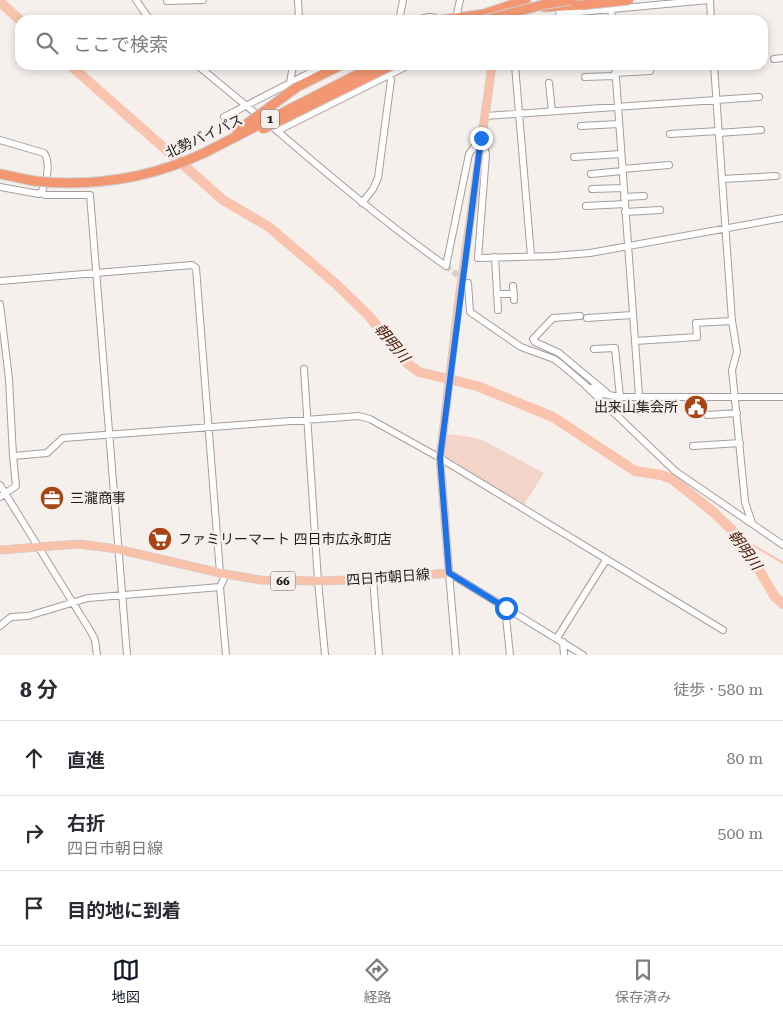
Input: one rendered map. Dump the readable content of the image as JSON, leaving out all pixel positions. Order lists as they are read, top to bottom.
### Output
{
  "streets": {
    "highway": ["1", "北勢バイパス"],
    "main road": ["四日市朝日線", "66"]
  },
  "crossings": [
    ["1", "北勢バイパス"]
  ],
  "water": ["朝明川"],
  "places": {
    "public building": ["出来山集会所"],
    "office": ["三瀧商事"],
    "supermarket": ["ファミリーマート 四日市広永町店"]
  },
  "page": {
    "search": "ここで検索",
    "heading": ["8 分", "徒歩 · 580 m"],
    "list": [
      ["直進", "80 m"],
      ["右折", "四日市朝日線", "500 m"],
      "目的地に到着"
    ],
    "nav": ["地図", "経路", "保存済み"]
  }
}
